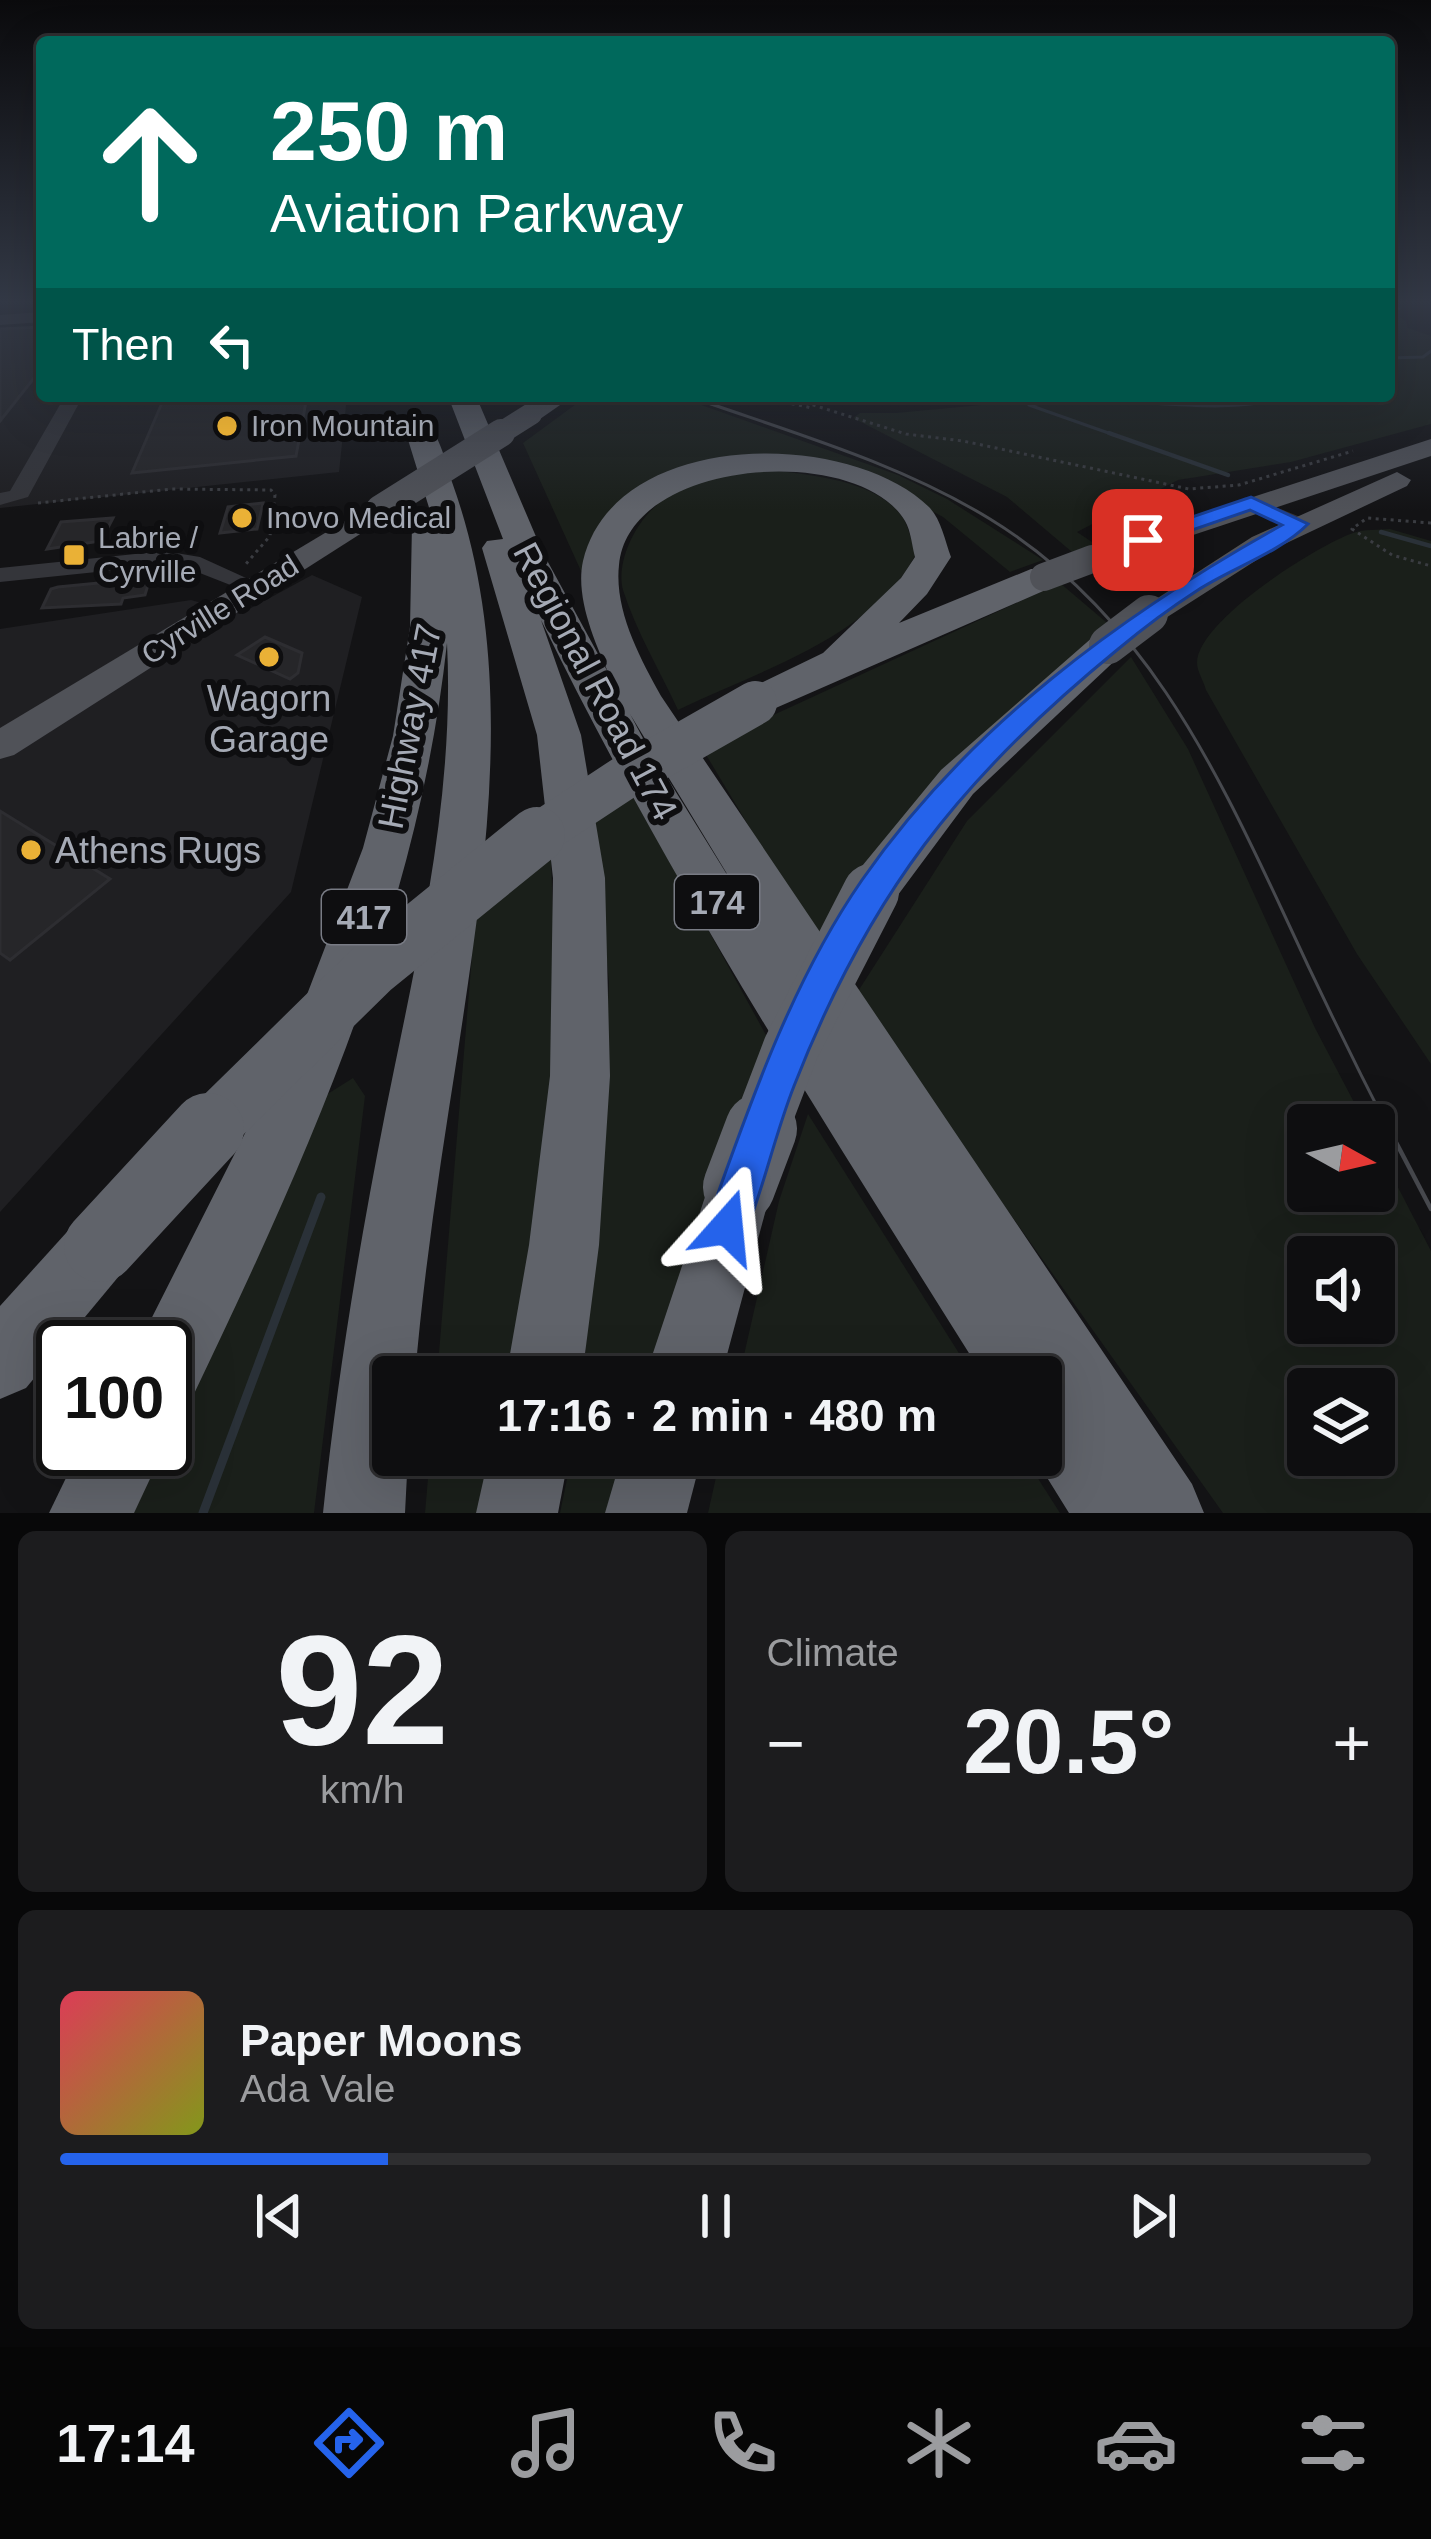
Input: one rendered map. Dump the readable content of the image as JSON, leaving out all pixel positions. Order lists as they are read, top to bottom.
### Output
{
  "streets": {
    "highway": [
      "Regional Road 174",
      "Highway 417",
      "174",
      "417"
    ],
    "main road": ["Cyrville Road"]
  },
  "crossings": [
    ["Regional Road 174", "Highway 417"]
  ],
  "places": {
    "other": [
      "Iron Mountain",
      "Inovo Medical",
      "Wagorn Garage",
      "Athens Rugs"
    ],
    "transit": ["Labrie / Cyrville"]
  },
  "north": "right",
  "page": {
    "turn": ["250 m", "Aviation Parkway"],
    "then": "Then",
    "limit": "100",
    "trip": "17:16 · 2 min · 480 m",
    "tile": [
      ["92", "km/h"],
      "Climate"
    ],
    "heat": ["−", "20.5°", "+"],
    "song": ["Paper Moons", "Ada Vale"],
    "tabs": "17:14"
  }
}
